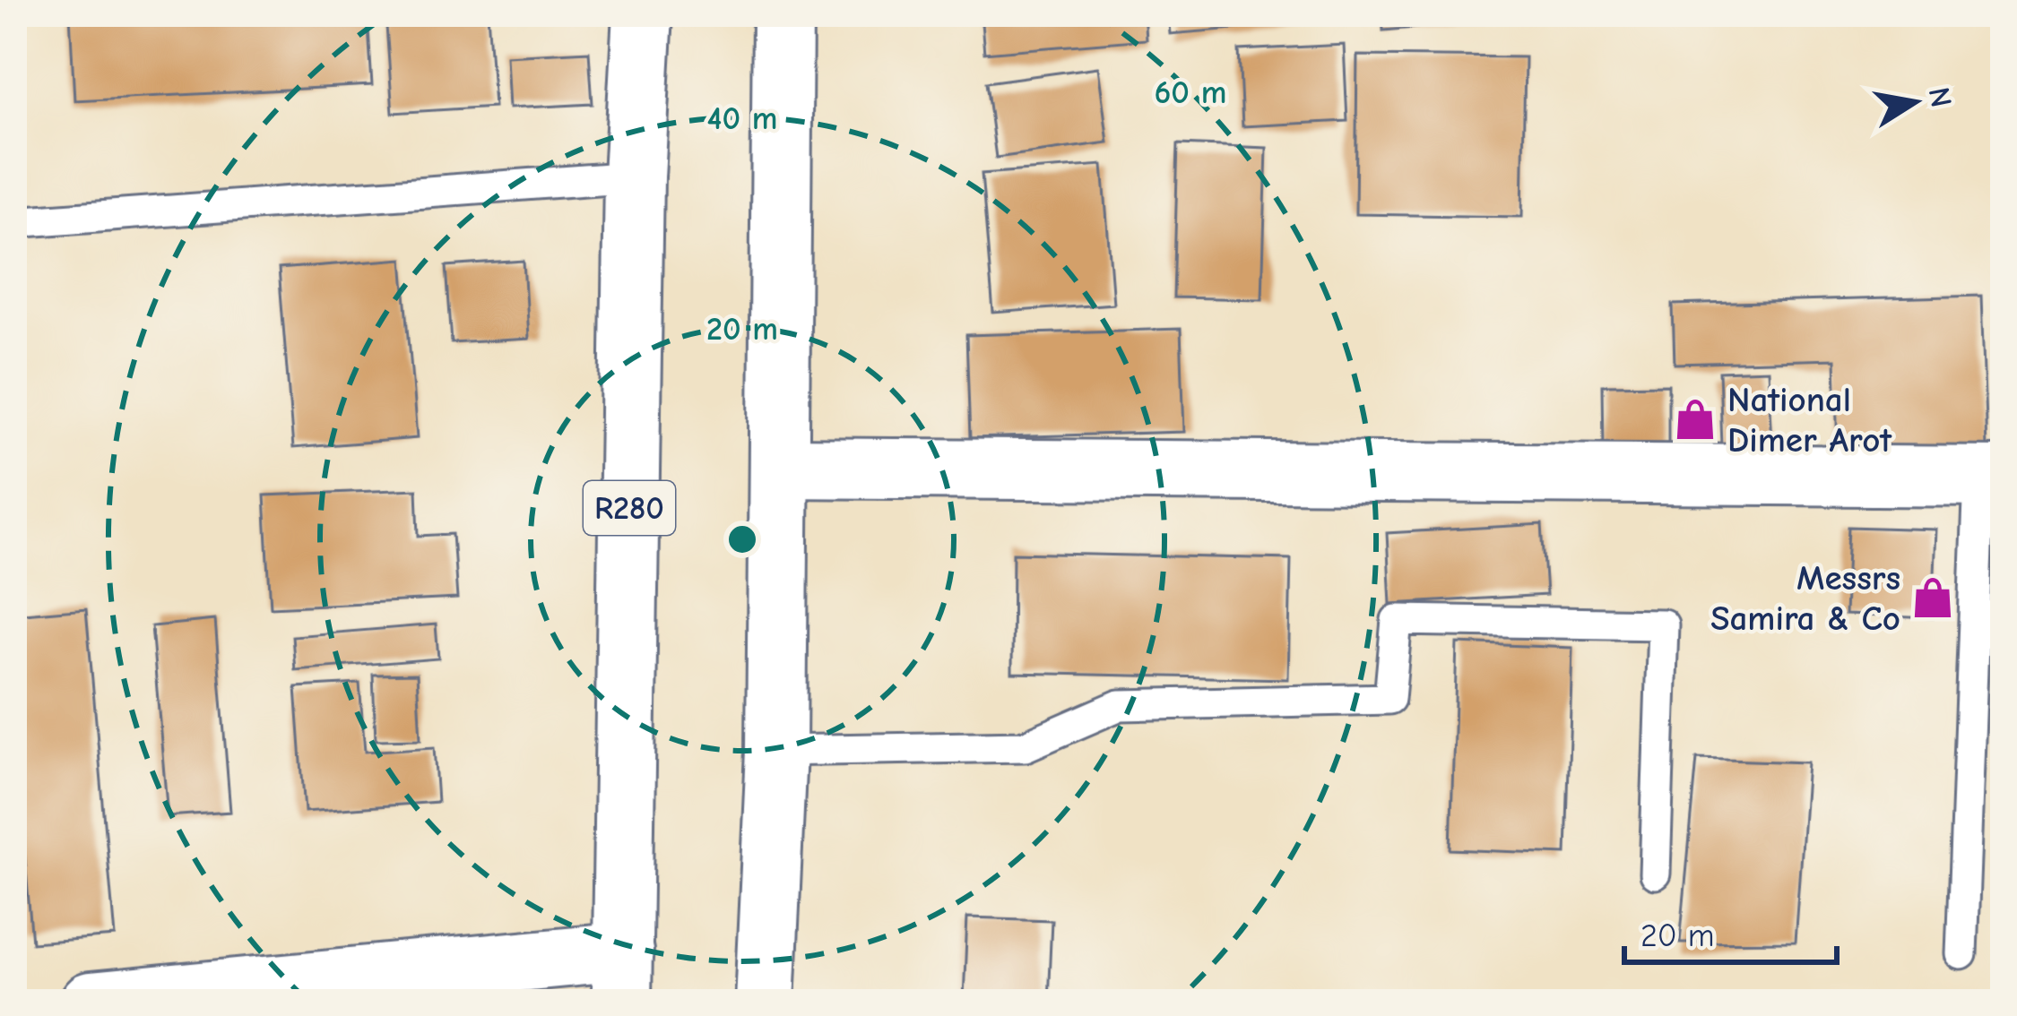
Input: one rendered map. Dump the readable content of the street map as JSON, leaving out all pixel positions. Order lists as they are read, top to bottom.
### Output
{
  "streets": {
    "main road": ["R280"]
  },
  "places": {
    "shop": ["National Dimer Arot", "Messrs Samira & Co"]
  },
  "scale_bar": "20 m",
  "north": "right",
  "rings": ["60 m", "40 m", "20 m"]
}
